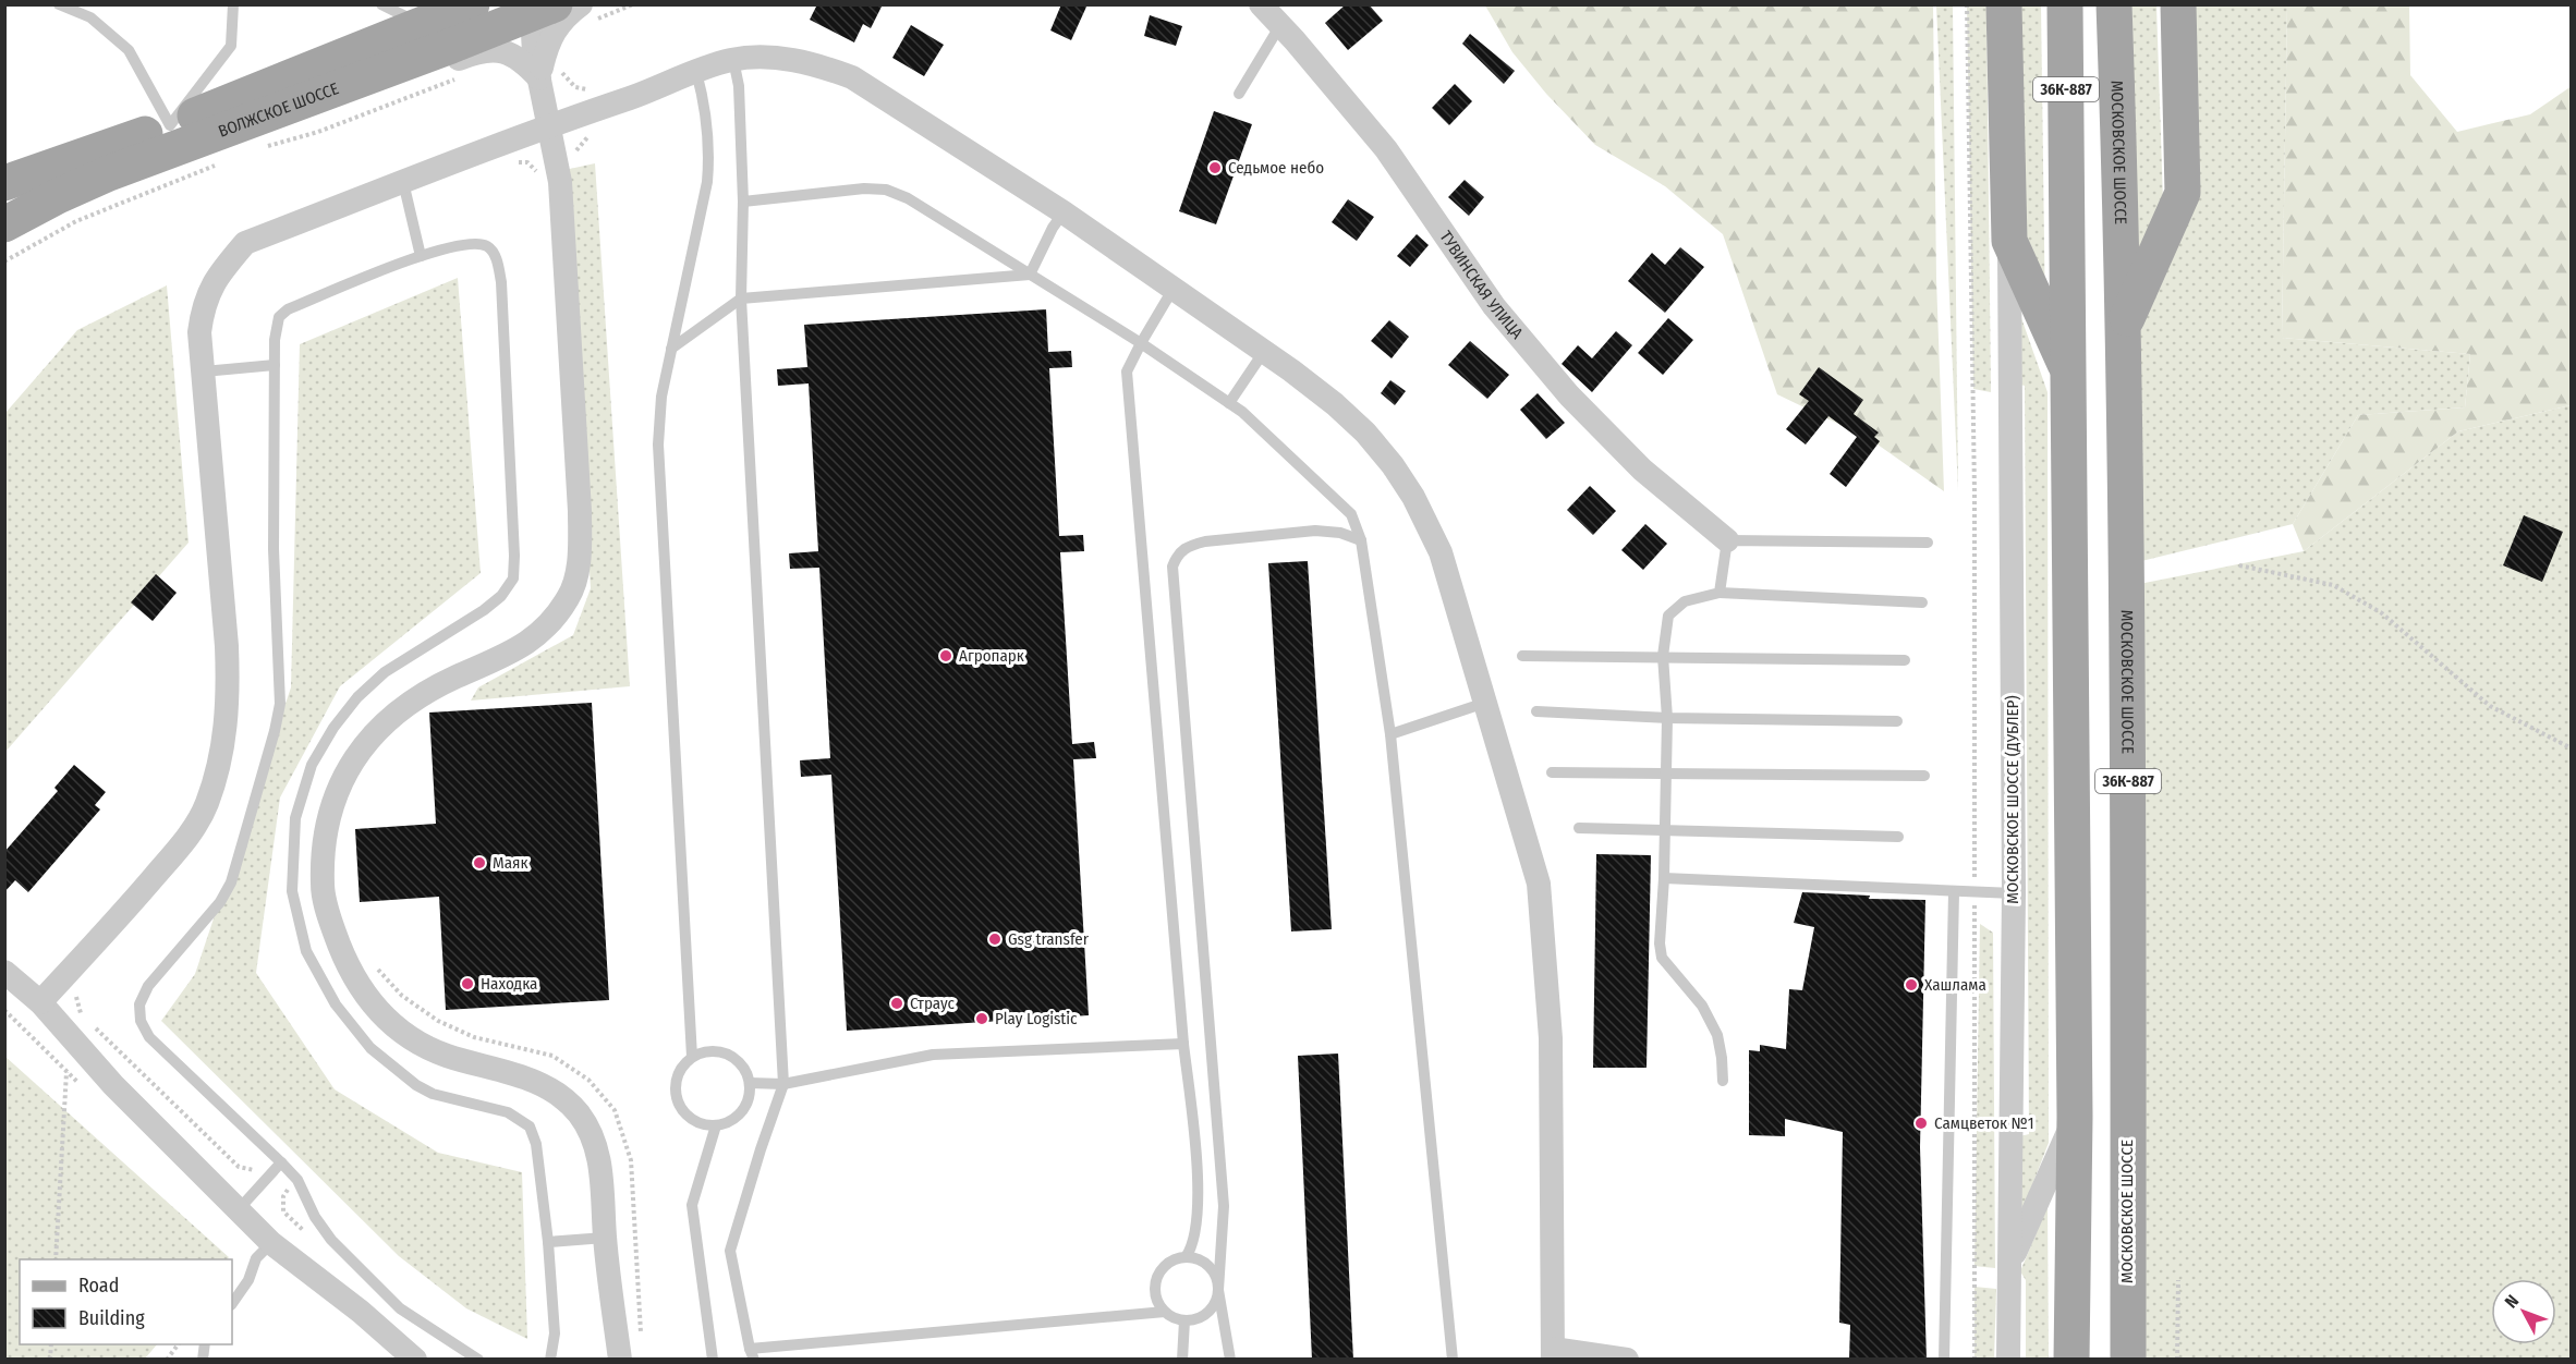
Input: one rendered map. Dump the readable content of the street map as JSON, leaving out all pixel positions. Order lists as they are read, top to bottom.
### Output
{
  "streets": {
    "main road": ["36К-887", "ВОЛЖСКОЕ ШОССЕ", "МОСКОВСКОЕ ШОССЕ"],
    "street": ["ТУВИНСКАЯ УЛИЦА", "МОСКОВСКОЕ ШОССЕ (ДУБЛЕР)"]
  },
  "places": [
    "Седьмое небо",
    "Агропарк",
    "Маяк",
    "Gsg transfer",
    "Находка",
    "Хашлама",
    "Страус",
    "Play Logistic",
    "Самцветок №1"
  ],
  "legend": ["Road", "Building"],
  "north": "top left"
}
